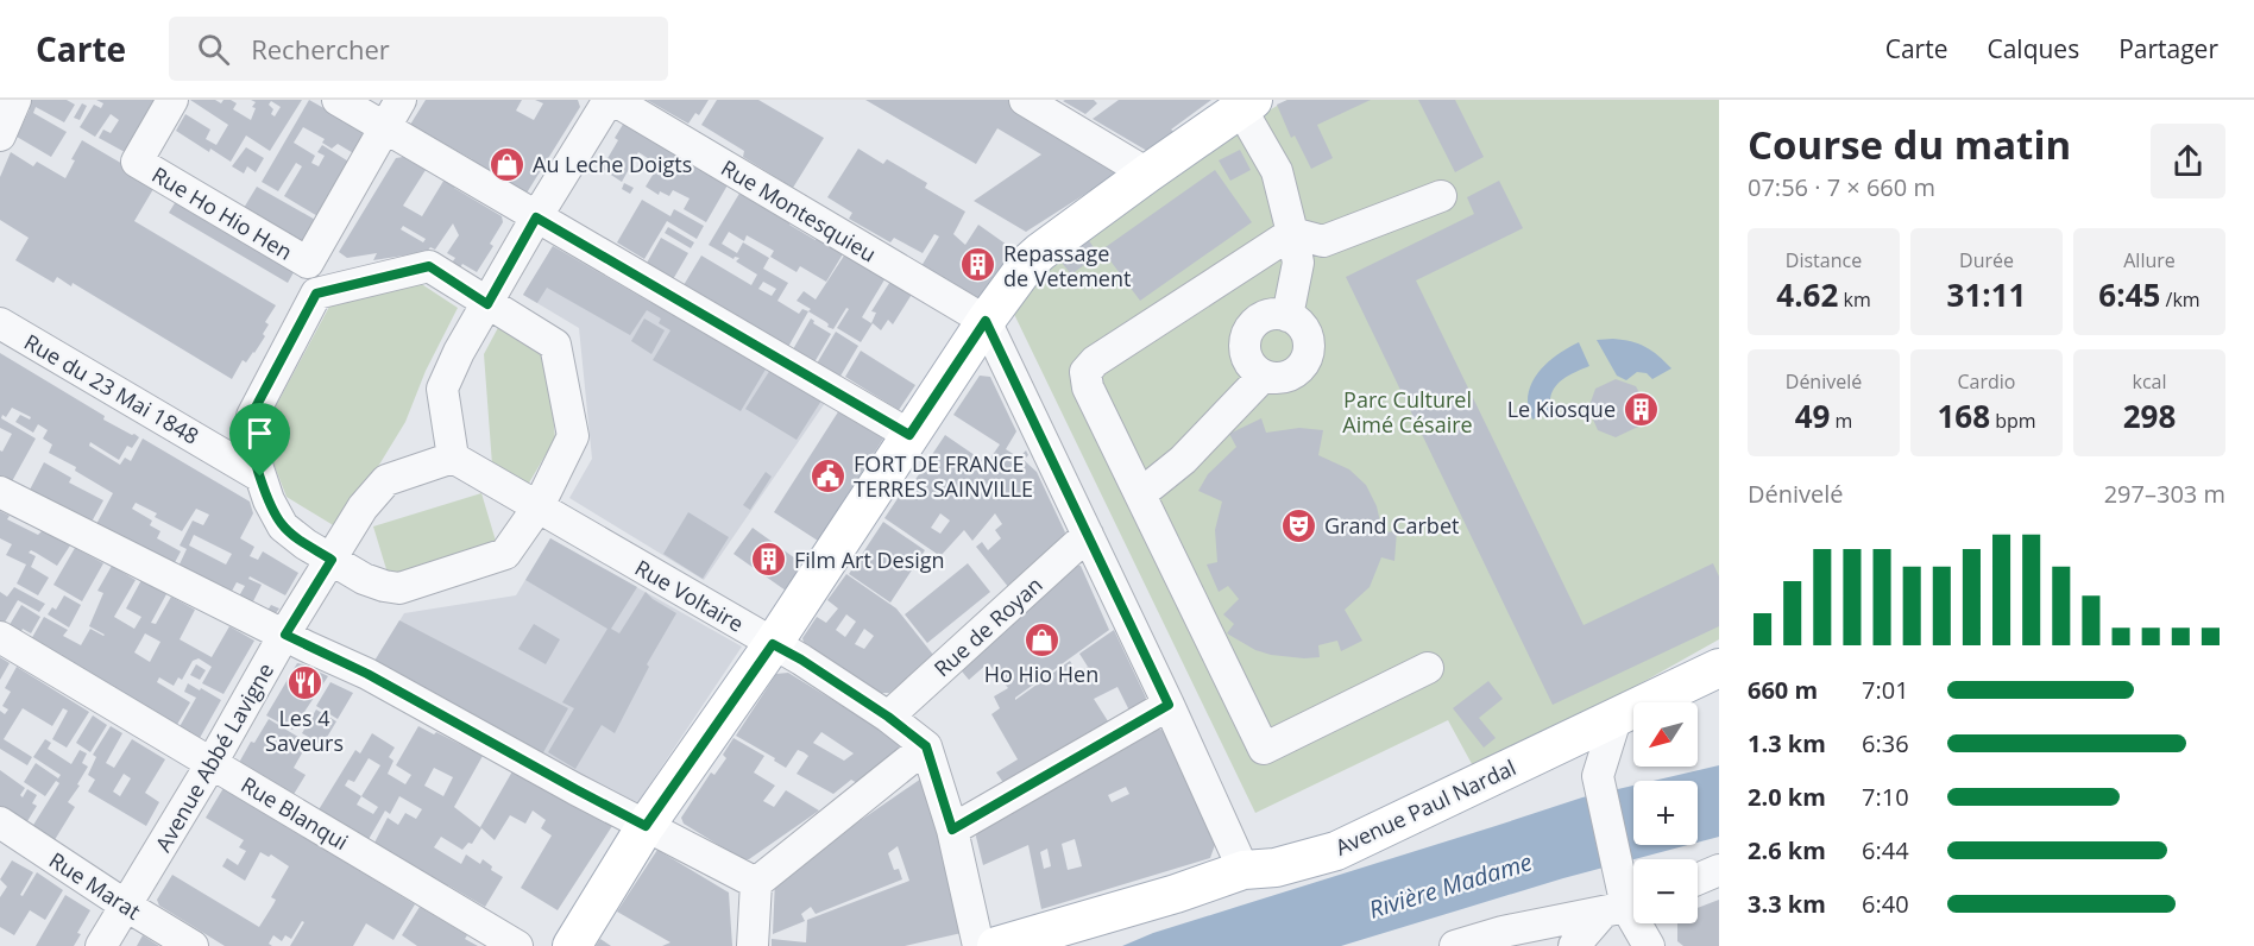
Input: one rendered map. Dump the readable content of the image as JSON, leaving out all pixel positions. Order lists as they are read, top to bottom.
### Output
{
  "streets": {
    "main road": ["Avenue Paul Nardal"],
    "street": [
      "Rue Montesquieu",
      "Rue Ho Hio Hen",
      "Rue du 23 Mai 1848",
      "Rue Voltaire",
      "Rue de Royan",
      "Avenue Abbé Lavigne",
      "Rue Blanqui",
      "Rue Marat"
    ]
  },
  "crossings": [
    ["Rue Voltaire", "Rue de Royan"],
    ["Rue Voltaire", "Avenue Abbé Lavigne"],
    ["Avenue Abbé Lavigne", "Rue Blanqui"],
    ["Avenue Abbé Lavigne", "Rue Marat"]
  ],
  "water": ["Rivière Madame"],
  "parks": ["Parc Culturel Aimé Césaire"],
  "places": {
    "shop": ["Au Leche Doigts", "Ho Hio Hen"],
    "building": ["Repassage de Vetement", "Le Kiosque", "Film Art Design"],
    "public building": ["FORT DE FRANCE TERRES SAINVILLE"],
    "theatre": ["Grand Carbet"],
    "restaurant": ["Les 4 Saveurs"]
  },
  "north": "bottom left",
  "page": {
    "header": "Carte",
    "search": "Rechercher",
    "nav": ["Carte", "Calques", "Partager"],
    "heading": ["Course du matin", "07:56 · 7 × 660 m"],
    "stats": [
      ["Distance", "4.62 km"],
      ["Durée", "31:11"],
      ["Allure", "6:45 /km"],
      ["Dénivelé", "49 m"],
      ["Cardio", "168 bpm"],
      ["kcal", "298"]
    ],
    "chart": ["Dénivelé", "297–303 m"],
    "list": [
      {
        "name": "660 m",
        "note": "7:01"
      },
      {
        "name": "1.3 km",
        "note": "6:36"
      },
      {
        "name": "2.0 km",
        "note": "7:10"
      },
      {
        "name": "2.6 km",
        "note": "6:44"
      },
      {
        "name": "3.3 km",
        "note": "6:40"
      }
    ],
    "map_buttons": ["+", "−"]
  }
}
